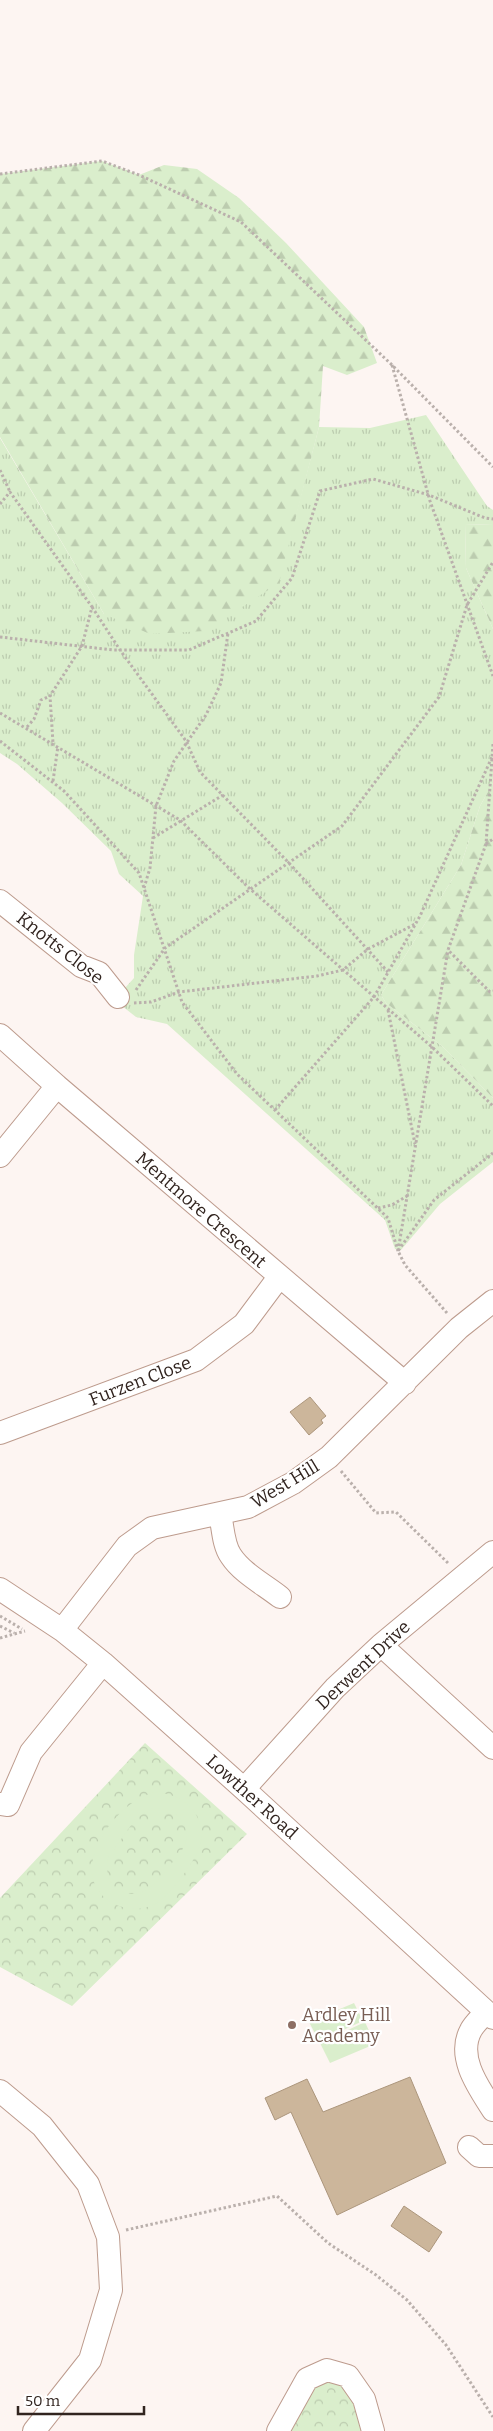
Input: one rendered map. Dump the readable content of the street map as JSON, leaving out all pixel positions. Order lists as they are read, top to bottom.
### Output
{
  "streets": {
    "street": [
      "Knotts Close",
      "Mentmore Crescent",
      "Furzen Close",
      "West Hill",
      "Derwent Drive",
      "Lowther Road"
    ]
  },
  "crossings": [
    ["Mentmore Crescent", "Furzen Close"],
    ["Mentmore Crescent", "West Hill"],
    ["West Hill", "Lowther Road"],
    ["Derwent Drive", "Lowther Road"]
  ],
  "places": ["Ardley Hill Academy"],
  "scale_bar": "50 m"
}
